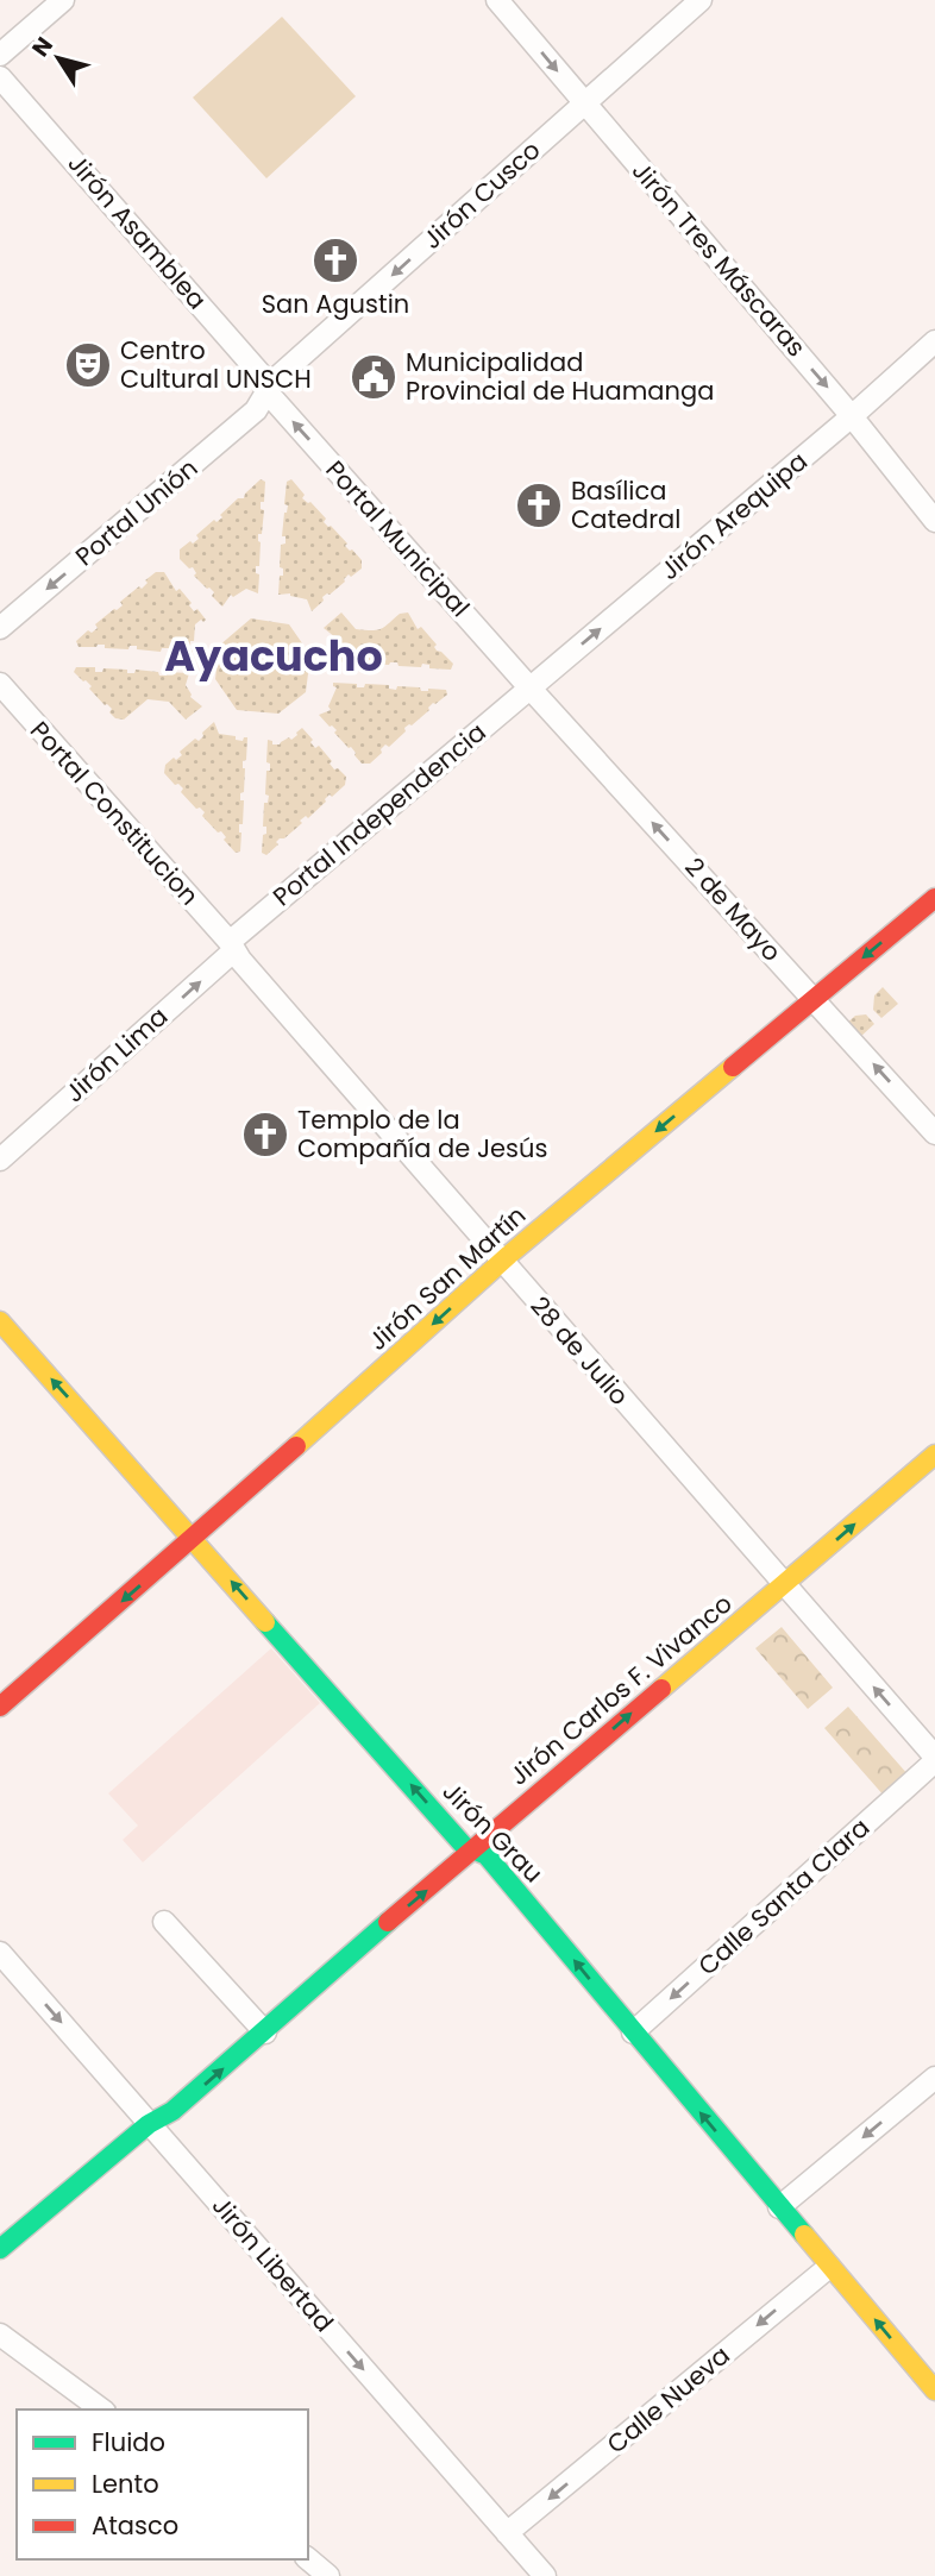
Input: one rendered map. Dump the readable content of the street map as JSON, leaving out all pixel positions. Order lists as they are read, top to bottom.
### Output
{
  "streets": {
    "street": [
      "Jirón Cusco",
      "Jirón Asamblea",
      "Jirón Tres Máscaras",
      "Portal Unión",
      "Jirón Arequipa",
      "Portal Municipal",
      "Portal Constitucion",
      "Portal Independencia",
      "2 de Mayo",
      "Jirón Lima",
      "Jirón San Martín",
      "28 de Julio",
      "Jirón Carlos F. Vivanco",
      "Jirón Grau",
      "Calle Santa Clara",
      "Jirón Libertad",
      "Calle Nueva"
    ]
  },
  "crossings": [
    ["Jirón Cusco", "Jirón Asamblea"],
    ["Jirón Cusco", "Jirón Tres Máscaras"],
    ["Jirón Cusco", "Portal Unión"],
    ["Jirón Cusco", "Portal Municipal"],
    ["Jirón Asamblea", "Portal Unión"],
    ["Jirón Asamblea", "Portal Municipal"],
    ["Jirón Tres Máscaras", "Jirón Arequipa"],
    ["Portal Unión", "Portal Municipal"],
    ["Jirón Arequipa", "Portal Municipal"],
    ["Jirón Arequipa", "Portal Independencia"],
    ["Jirón Arequipa", "2 de Mayo"],
    ["Portal Municipal", "Portal Independencia"],
    ["Portal Municipal", "2 de Mayo"],
    ["Portal Constitucion", "Portal Independencia"],
    ["Portal Constitucion", "Jirón Lima"],
    ["Portal Constitucion", "28 de Julio"],
    ["Portal Independencia", "2 de Mayo"],
    ["Portal Independencia", "Jirón Lima"],
    ["Portal Independencia", "28 de Julio"],
    ["2 de Mayo", "Jirón San Martín"],
    ["Jirón Lima", "28 de Julio"],
    ["Jirón San Martín", "28 de Julio"],
    ["Jirón San Martín", "Jirón Grau"],
    ["28 de Julio", "Jirón Carlos F. Vivanco"],
    ["28 de Julio", "Calle Santa Clara"],
    ["Jirón Carlos F. Vivanco", "Jirón Grau"],
    ["Jirón Carlos F. Vivanco", "Jirón Libertad"],
    ["Jirón Grau", "Calle Santa Clara"],
    ["Jirón Grau", "Calle Nueva"],
    ["Jirón Libertad", "Calle Nueva"]
  ],
  "one_way": [
    "Jirón Cusco",
    "Jirón Tres Máscaras",
    "Portal Unión",
    "Jirón Arequipa",
    "Portal Municipal",
    "2 de Mayo",
    "Jirón Lima",
    "Jirón San Martín",
    "Jirón Carlos F. Vivanco",
    "Jirón Grau",
    "Calle Santa Clara",
    "Jirón Libertad",
    "Calle Nueva"
  ],
  "districts": ["Ayacucho"],
  "places": {
    "church": ["San Agustin", "Basílica Catedral", "Templo de la Compañía de Jesús"],
    "theatre": ["Centro Cultural UNSCH"],
    "public building": ["Municipalidad Provincial de Huamanga"]
  },
  "legend": ["Fluido", "Lento", "Atasco"],
  "north": "top left"
}
